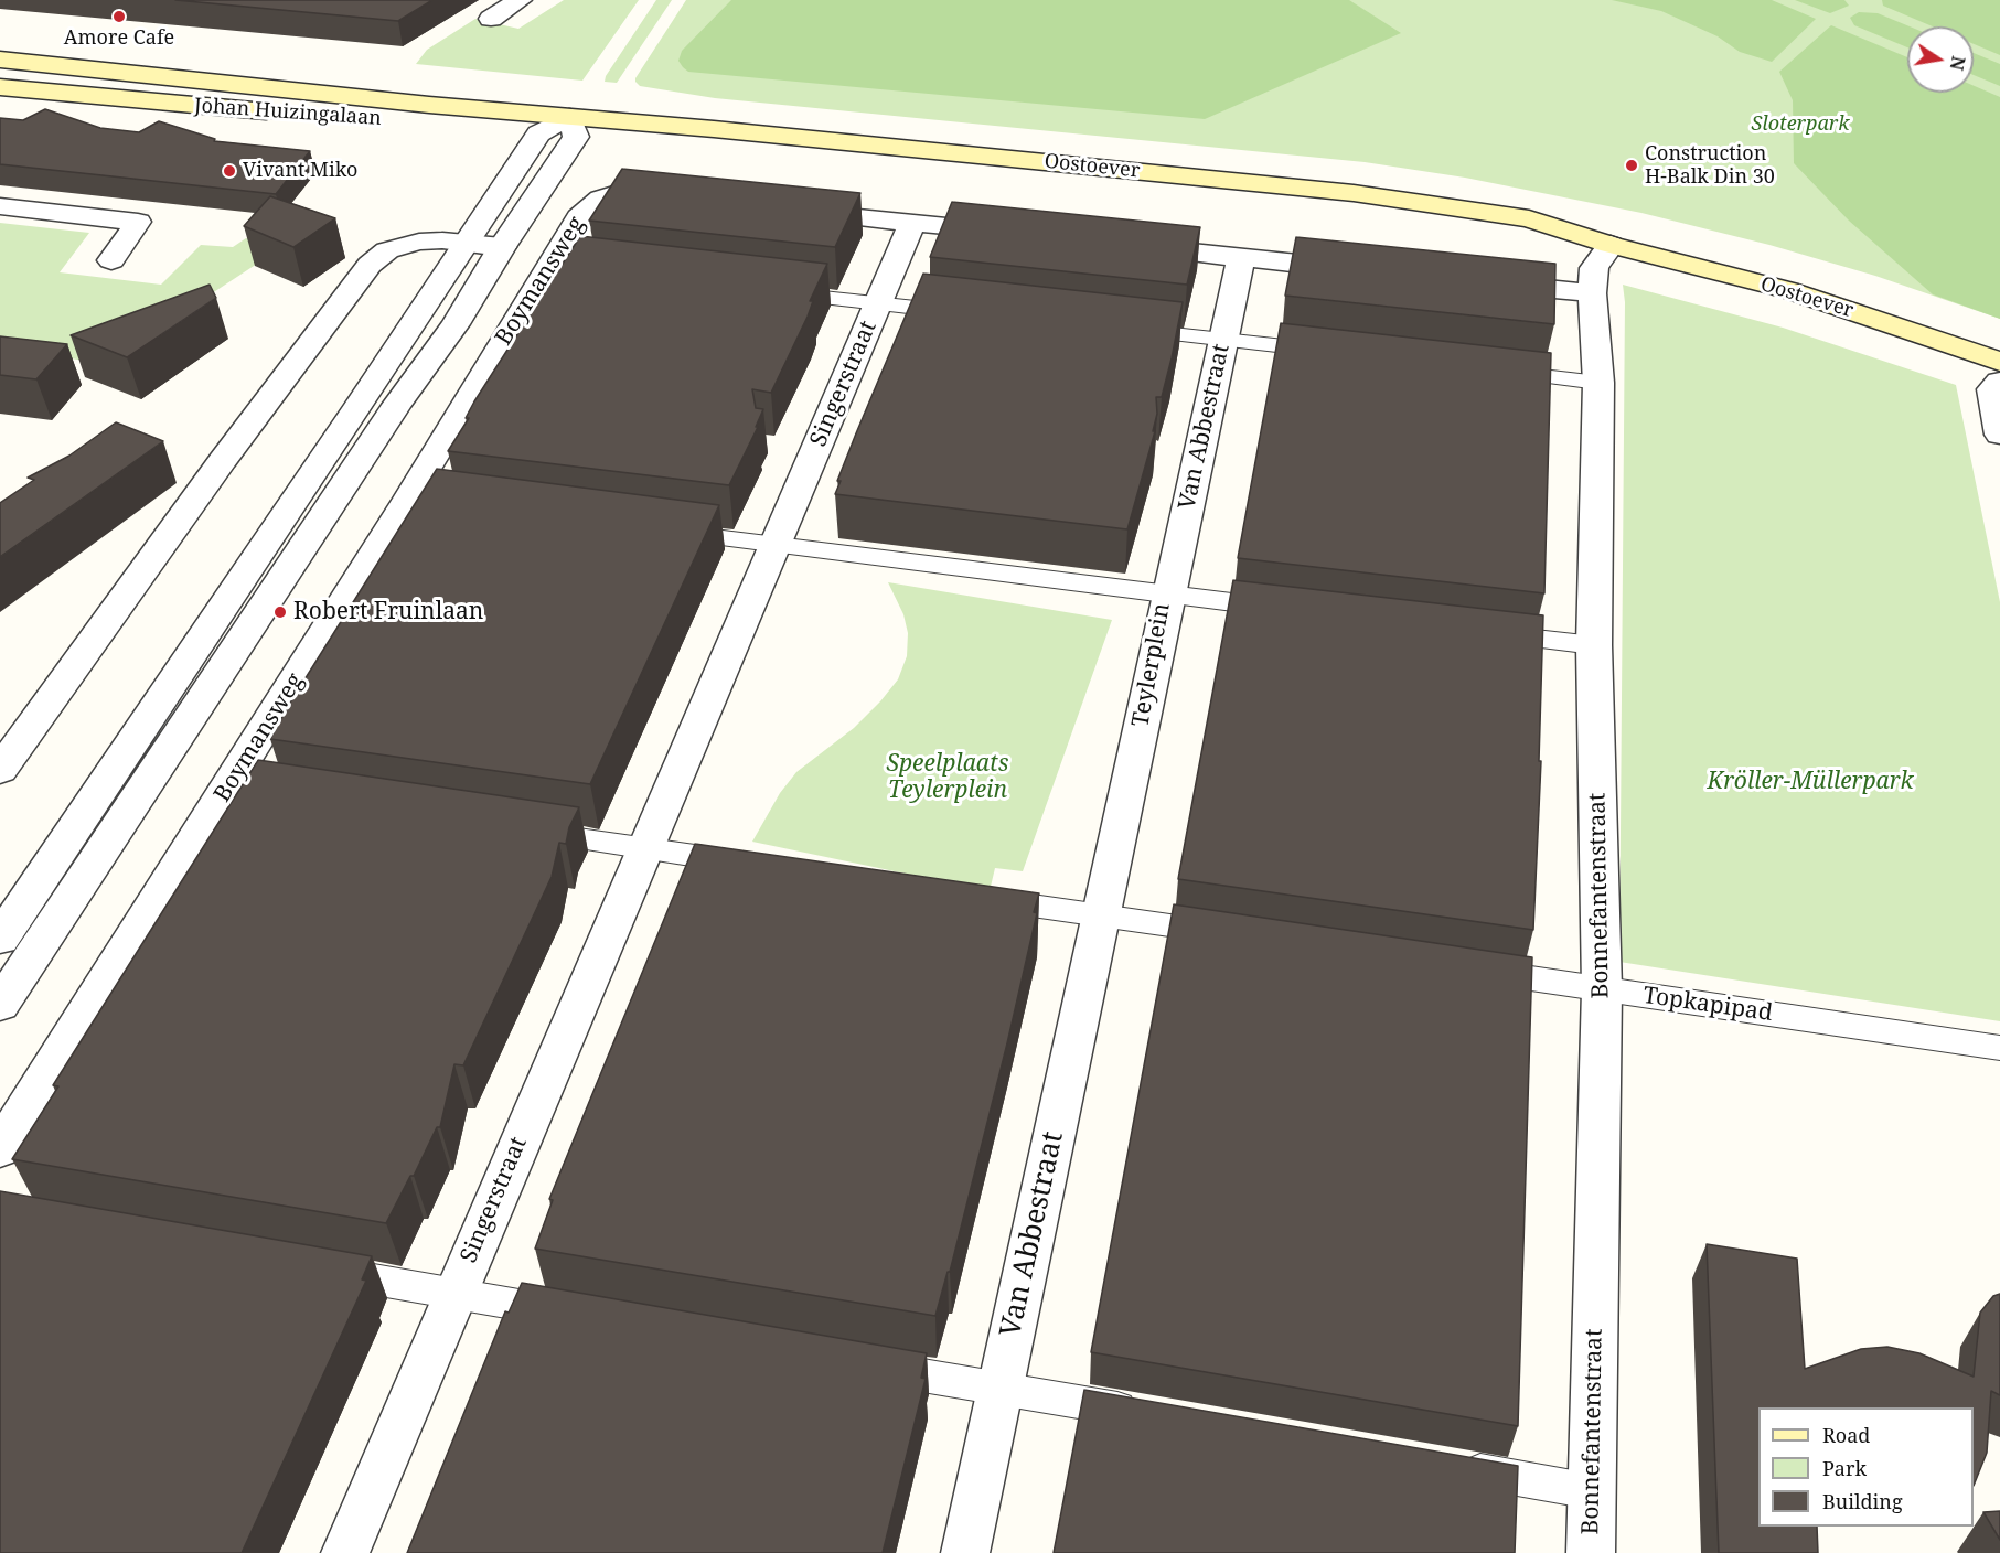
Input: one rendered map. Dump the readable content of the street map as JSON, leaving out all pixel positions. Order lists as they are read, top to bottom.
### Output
{
  "streets": {
    "main road": ["Johan Huizingalaan", "Oostoever"],
    "street": [
      "Boymansweg",
      "Singerstraat",
      "Van Abbestraat",
      "Teylerplein",
      "Bonnefantenstraat",
      "Topkapipad"
    ]
  },
  "crossings": [
    ["Johan Huizingalaan", "Oostoever"],
    ["Oostoever", "Bonnefantenstraat"],
    ["Singerstraat", "Teylerplein"],
    ["Van Abbestraat", "Teylerplein"],
    ["Bonnefantenstraat", "Topkapipad"]
  ],
  "parks": ["Sloterpark", "Speelplaats Teylerplein", "Kröller-Müllerpark"],
  "places": [
    "Amore Cafe",
    "Construction H-Balk Din 30",
    "Vivant Miko",
    "Robert Fruinlaan"
  ],
  "legend": ["Road", "Park", "Building"],
  "north": "right"
}
